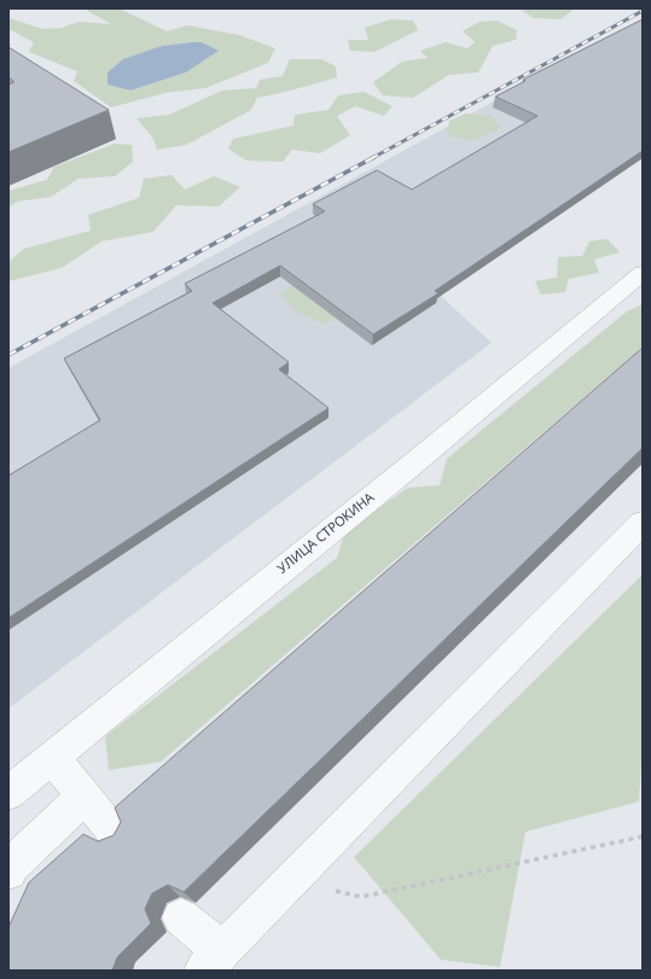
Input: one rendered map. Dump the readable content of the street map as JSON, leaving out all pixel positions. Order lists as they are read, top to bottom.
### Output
{
  "streets": {
    "street": ["УЛИЦА СТРОКИНА"]
  }
}
